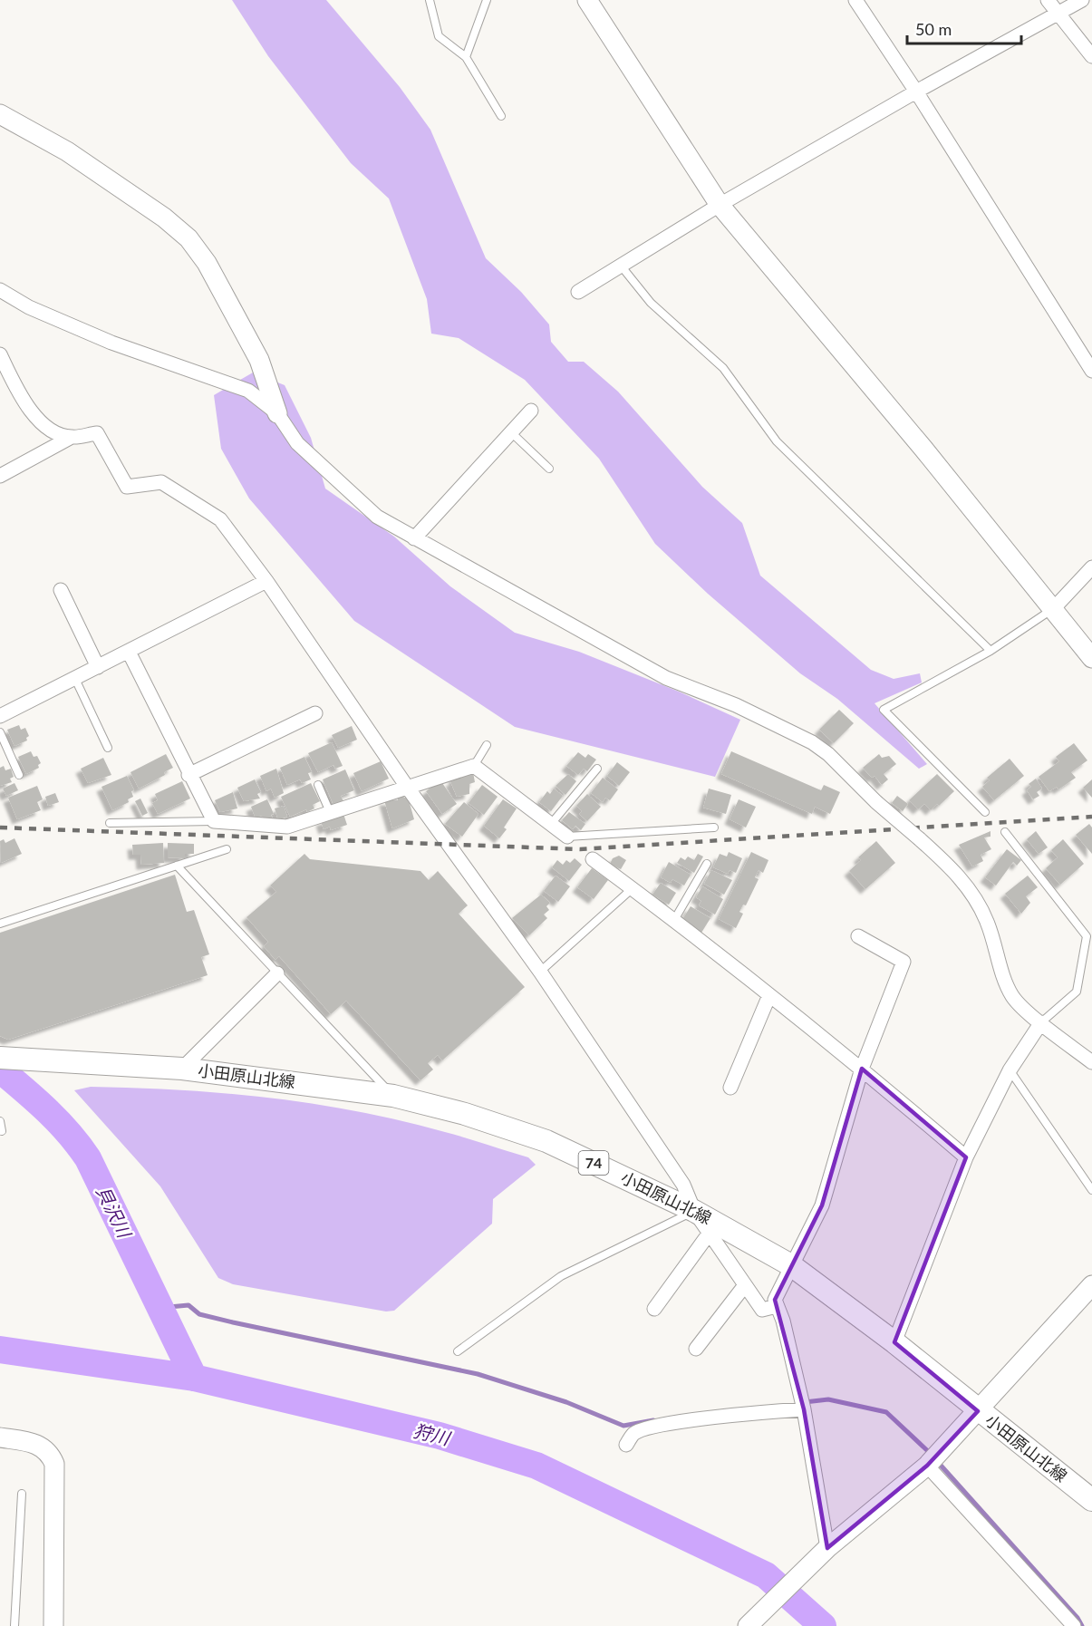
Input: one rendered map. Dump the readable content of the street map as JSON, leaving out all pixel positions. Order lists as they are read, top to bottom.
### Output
{
  "streets": {
    "main road": ["小田原山北線", "74"]
  },
  "water": ["貝沢川", "狩川"],
  "scale_bar": "50 m"
}
